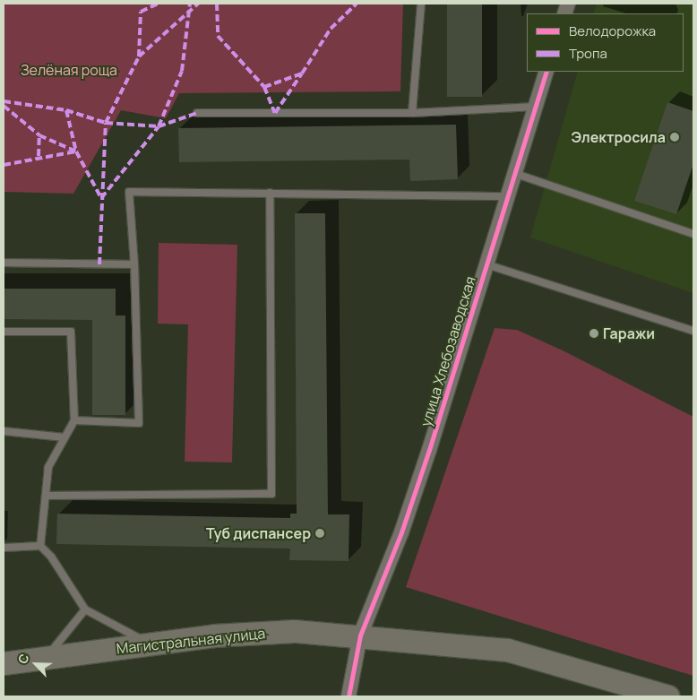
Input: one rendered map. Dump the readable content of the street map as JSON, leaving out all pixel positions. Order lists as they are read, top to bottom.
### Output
{
  "streets": {
    "main road": ["Магистральная улица"],
    "street": ["улица Хлебозаводская"]
  },
  "crossings": [
    ["улица Хлебозаводская", "Магистральная улица"]
  ],
  "parks": ["Зелёная роща"],
  "places": ["Электросила", "Гаражи", "Туб диспансер"],
  "legend": ["Велодорожка", "Тропа"],
  "north": "top left"
}
